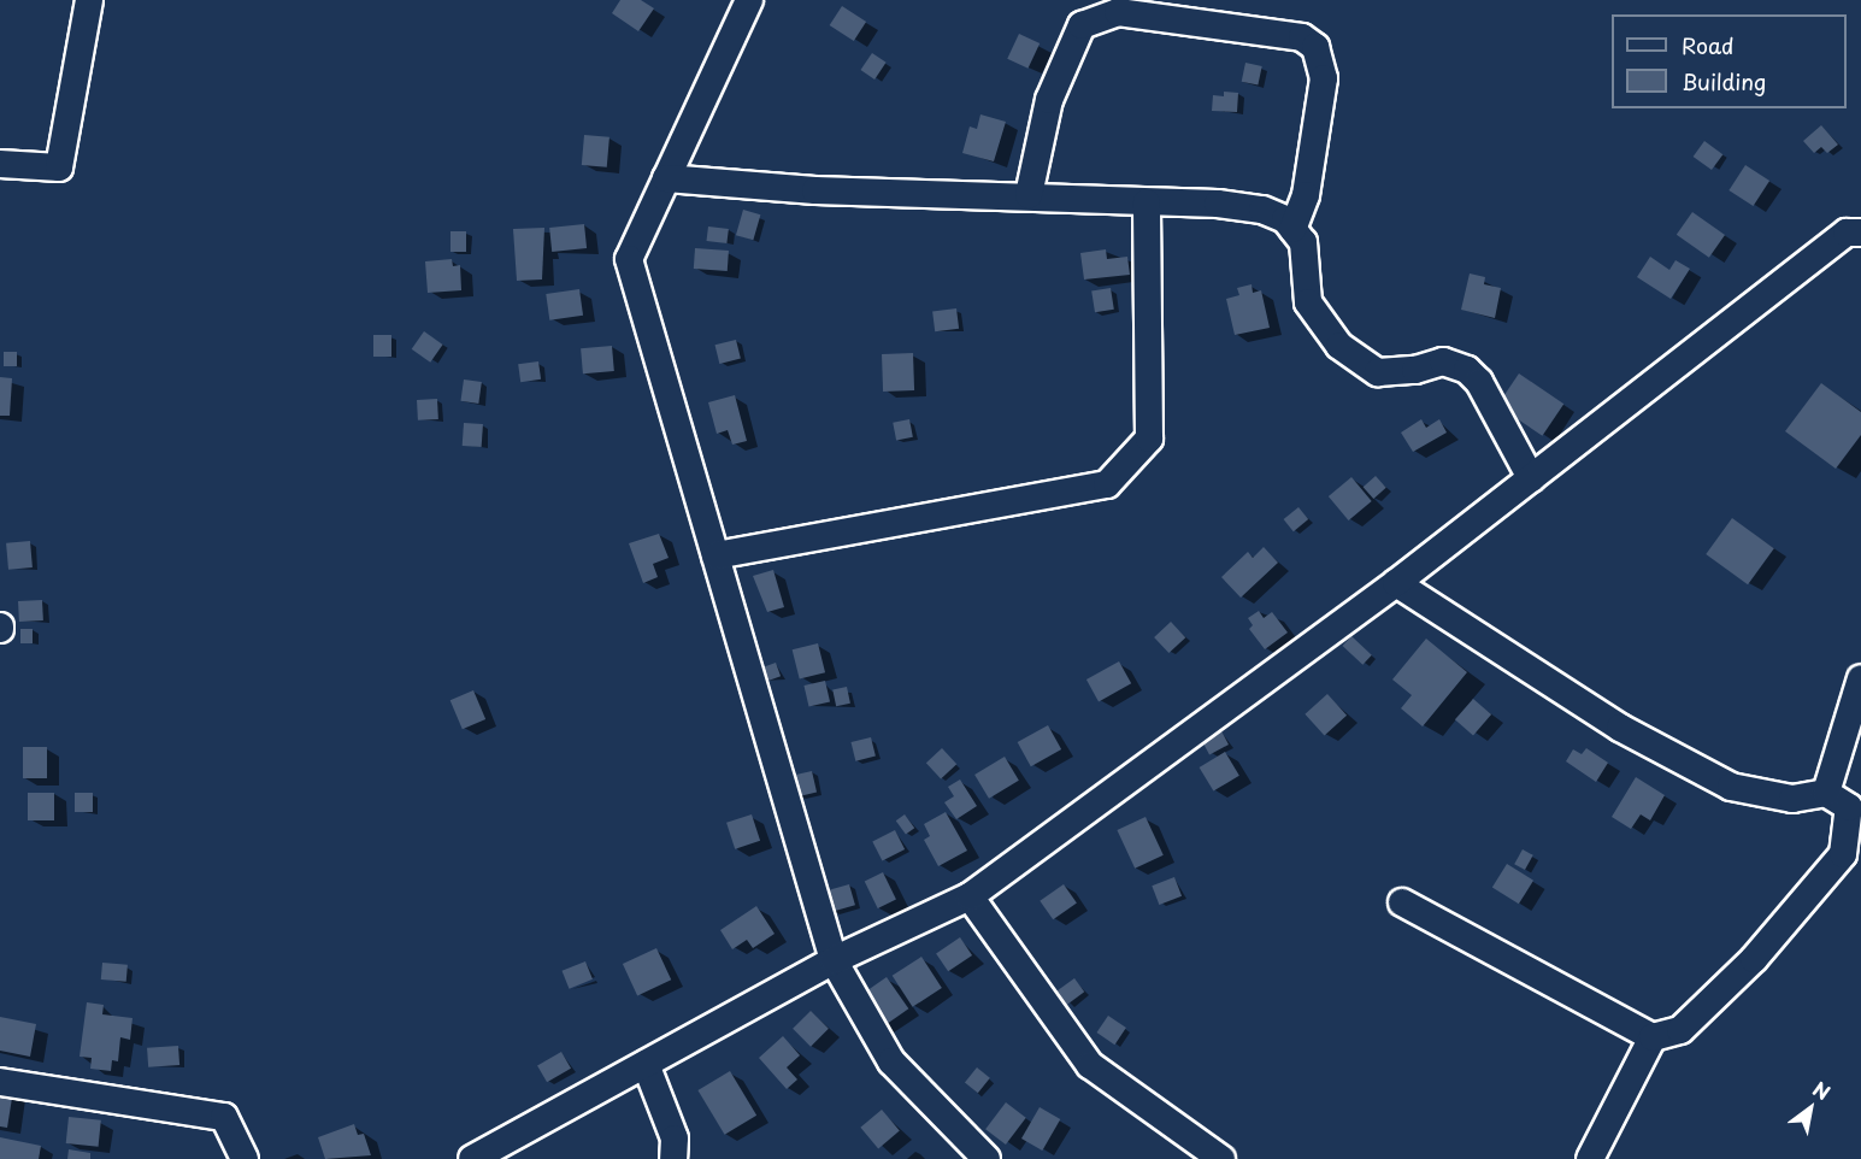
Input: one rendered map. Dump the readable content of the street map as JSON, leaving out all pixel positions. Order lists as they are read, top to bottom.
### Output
{
  "legend": ["Road", "Building"],
  "north": "top right"
}
